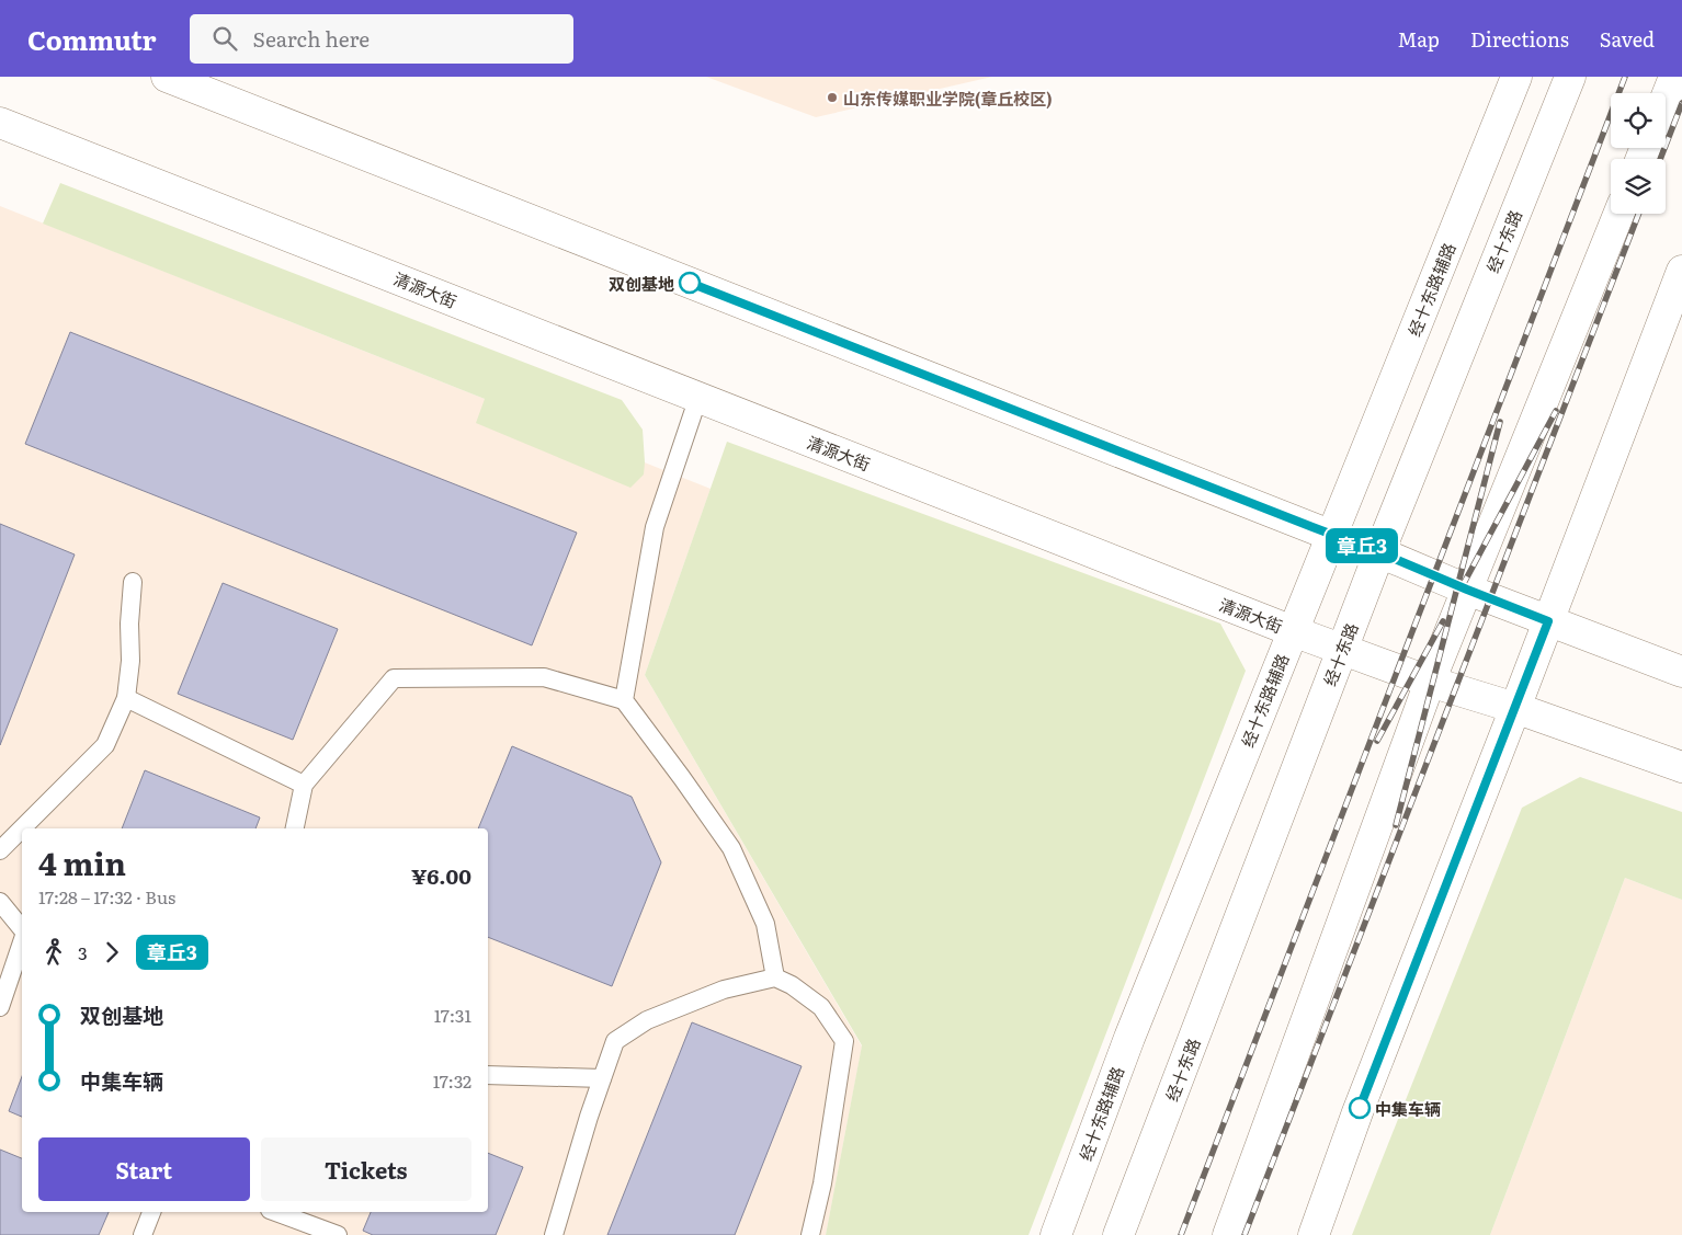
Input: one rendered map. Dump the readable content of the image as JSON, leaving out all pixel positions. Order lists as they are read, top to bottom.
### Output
{
  "streets": {
    "main road": ["经十东路", "清源大街", "经十东路辅路"]
  },
  "crossings": [
    ["经十东路", "清源大街"],
    ["清源大街", "经十东路辅路"]
  ],
  "places": ["山东传媒职业学院(章丘校区)", "双创基地", "中集车辆"],
  "lines": ["bus line 章丘3"],
  "page": {
    "header": "Commutr",
    "search": "Search here",
    "nav": ["Map", "Directions", "Saved"],
    "on_map": "章丘3",
    "heading": ["4 min", "17:28 – 17:32 · Bus", "¥6.00"],
    "legs": ["3", "章丘3"],
    "list": [
      {
        "name": "双创基地",
        "value": "17:31"
      },
      {
        "name": "中集车辆",
        "value": "17:32"
      }
    ],
    "buttons": ["Start", "Tickets"]
  }
}
